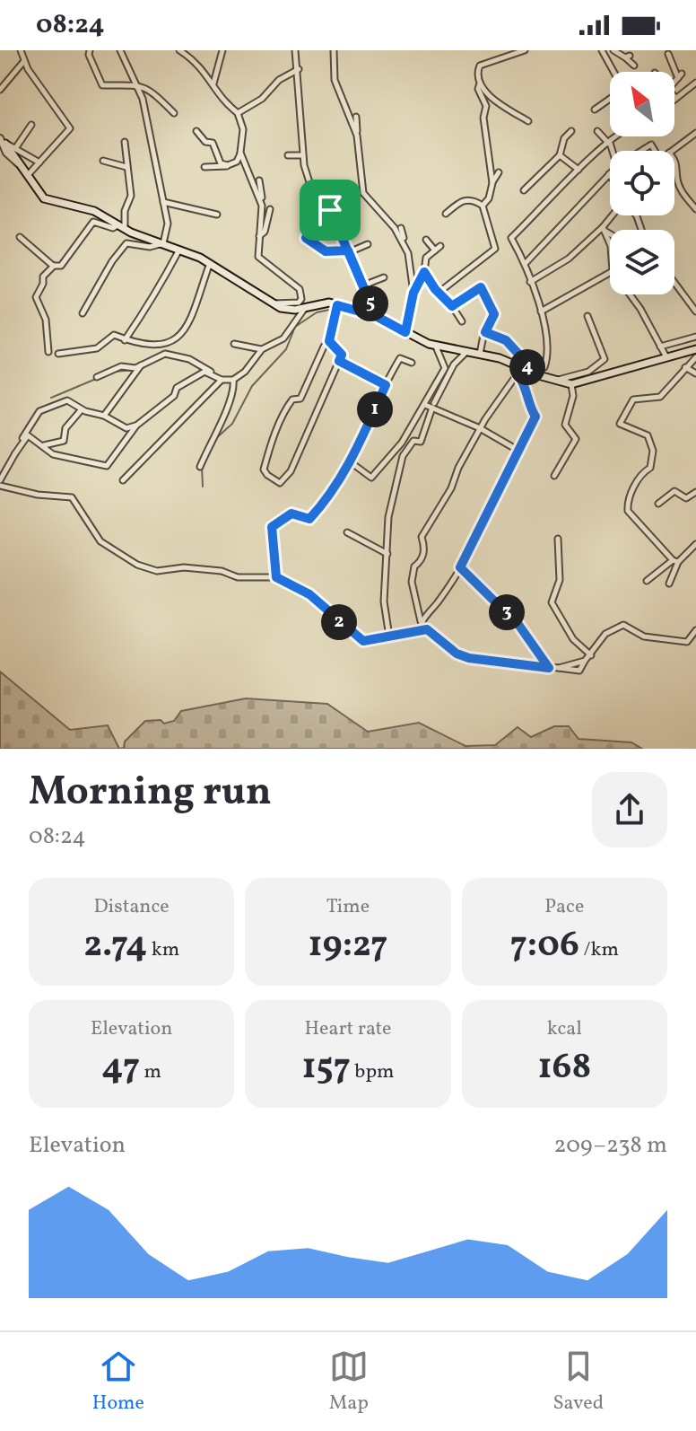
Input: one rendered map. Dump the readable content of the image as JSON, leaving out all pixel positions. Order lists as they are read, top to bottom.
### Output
{
  "north": "top left",
  "page": {
    "status": "08:24",
    "pins": [
      "5",
      "4",
      "1",
      "3",
      "2"
    ],
    "heading": ["Morning run", "08:24"],
    "stats": [
      ["Distance", "2.74 km"],
      ["Time", "19:27"],
      ["Pace", "7:06 /km"],
      ["Elevation", "47 m"],
      ["Heart rate", "157 bpm"],
      ["kcal", "168"]
    ],
    "chart": ["Elevation", "209–238 m"],
    "tabs": ["Home", "Map", "Saved"]
  }
}
